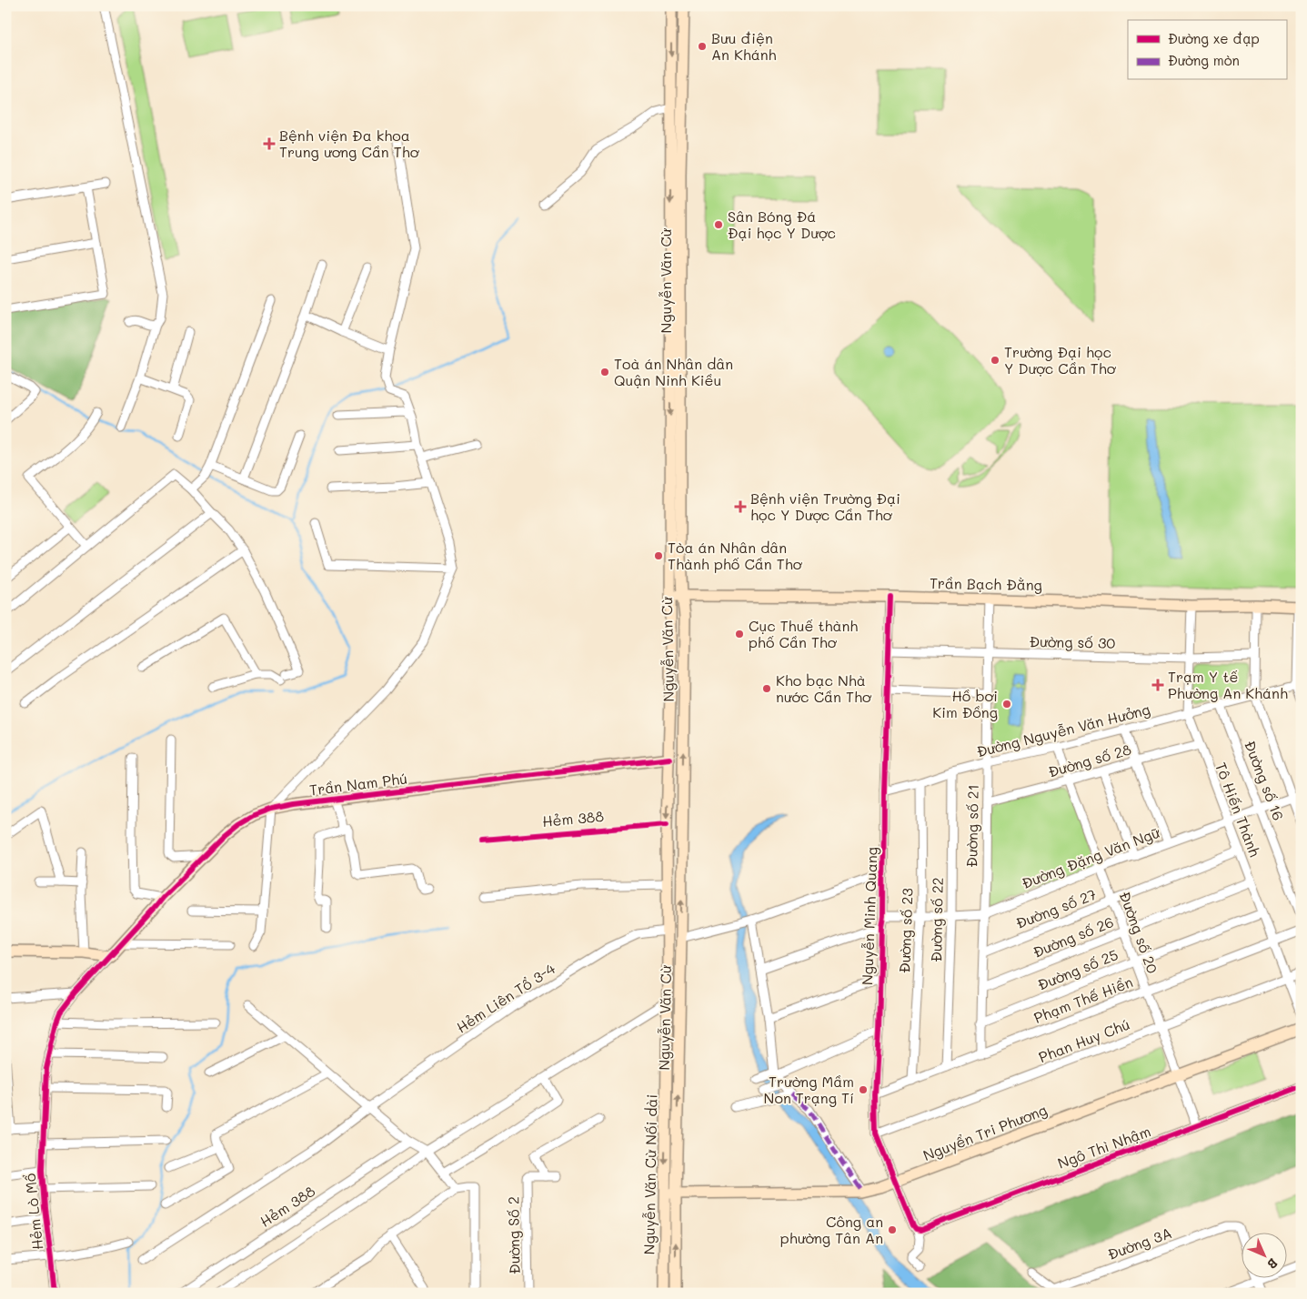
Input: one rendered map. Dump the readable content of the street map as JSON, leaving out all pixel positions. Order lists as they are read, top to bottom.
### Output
{
  "streets": {
    "main road": [
      "Nguyễn Văn Cừ",
      "Trần Bạch Đằng",
      "Trần Nam Phú",
      "Nguyển Tri Phương",
      "Nguyễn Văn Cừ Nối dài"
    ],
    "street": [
      "Đường số 30",
      "Đường Nguyễn Văn Hưởng",
      "Đường số 28",
      "Đường số 16",
      "Tô Hiến Thành",
      "Hẻm 388",
      "Đường số 21",
      "Đường Đặng Văn Ngữ",
      "Đường số 27",
      "Nguyễn Minh Quang",
      "Đường số 22",
      "Đường số 23",
      "Đường số 20",
      "Đường số 26",
      "Đường số 25",
      "Hẻm Liên Tổ 3-4",
      "Phạm Thế Hiển",
      "Phan Huy Chú",
      "Ngô Thì Nhậm",
      "Hẻm Lò Mổ",
      "Đường Số 2",
      "Đường 3A"
    ]
  },
  "crossings": [
    ["Nguyễn Văn Cừ", "Trần Bạch Đằng"],
    ["Nguyễn Văn Cừ", "Trần Nam Phú"],
    ["Nguyễn Văn Cừ", "Hẻm Liên Tổ 3-4"],
    ["Nguyễn Văn Cừ", "Nguyển Tri Phương"],
    ["Nguyễn Văn Cừ", "Nguyễn Văn Cừ Nối dài"],
    ["Trần Bạch Đằng", "Tô Hiến Thành"],
    ["Trần Bạch Đằng", "Đường số 21"],
    ["Trần Bạch Đằng", "Nguyễn Minh Quang"],
    ["Đường số 30", "Tô Hiến Thành"],
    ["Đường số 30", "Đường số 21"],
    ["Đường số 30", "Nguyễn Minh Quang"],
    ["Đường Nguyễn Văn Hưởng", "Đường số 16"],
    ["Đường Nguyễn Văn Hưởng", "Tô Hiến Thành"],
    ["Đường Nguyễn Văn Hưởng", "Đường số 21"],
    ["Đường Nguyễn Văn Hưởng", "Nguyễn Minh Quang"],
    ["Đường Nguyễn Văn Hưởng", "Đường số 22"],
    ["Đường Nguyễn Văn Hưởng", "Đường số 23"],
    ["Đường Nguyễn Văn Hưởng", "Đường số 20"],
    ["Đường số 28", "Tô Hiến Thành"],
    ["Đường số 28", "Đường số 21"],
    ["Đường số 28", "Đường số 20"],
    ["Đường số 16", "Đường Đặng Văn Ngữ"],
    ["Tô Hiến Thành", "Đường Đặng Văn Ngữ"],
    ["Tô Hiến Thành", "Đường số 27"],
    ["Tô Hiến Thành", "Đường số 26"],
    ["Tô Hiến Thành", "Đường số 25"],
    ["Tô Hiến Thành", "Phạm Thế Hiển"],
    ["Tô Hiến Thành", "Phan Huy Chú"],
    ["Đường số 21", "Đường Đặng Văn Ngữ"],
    ["Đường số 21", "Đường số 27"],
    ["Đường số 21", "Đường số 26"],
    ["Đường số 21", "Đường số 25"],
    ["Đường số 21", "Phạm Thế Hiển"],
    ["Đường Đặng Văn Ngữ", "Nguyễn Minh Quang"],
    ["Đường Đặng Văn Ngữ", "Đường số 22"],
    ["Đường Đặng Văn Ngữ", "Đường số 23"],
    ["Đường Đặng Văn Ngữ", "Đường số 20"],
    ["Đường số 27", "Đường số 20"],
    ["Nguyễn Minh Quang", "Phạm Thế Hiển"],
    ["Nguyễn Minh Quang", "Phan Huy Chú"],
    ["Nguyễn Minh Quang", "Nguyển Tri Phương"],
    ["Nguyễn Minh Quang", "Ngô Thì Nhậm"],
    ["Đường số 22", "Phạm Thế Hiển"],
    ["Đường số 23", "Phạm Thế Hiển"],
    ["Đường số 20", "Đường số 26"],
    ["Đường số 20", "Đường số 25"],
    ["Đường số 20", "Phạm Thế Hiển"],
    ["Đường số 20", "Phan Huy Chú"],
    ["Đường số 20", "Nguyển Tri Phương"],
    ["Đường số 20", "Ngô Thì Nhậm"],
    ["Nguyển Tri Phương", "Nguyễn Văn Cừ Nối dài"]
  ],
  "one_way": ["Nguyễn Văn Cừ Nối dài"],
  "places": {
    "other": [
      "Bưu điện An Khánh",
      "Sân Bóng Đá Đại học Y Dược",
      "Trường Đại học Y Dược Cần Thơ",
      "Toà án Nhân dân Quận Ninh Kiều",
      "Tòa án Nhân dân Thành phố Cần Thơ",
      "Cục Thuế thành phố Cần Thơ",
      "Kho bạc Nhà nước Cần Thơ",
      "Hồ bơi Kim Đồng",
      "Trường Mầm Non Trạng Tí",
      "Công an phường Tân An"
    ],
    "health": ["Bệnh viện Đa khoa Trung ương Cần Thơ", "Bệnh viện Trường Đại học Y Dược Cần Thơ", "Trạm Y tế Phường An Khánh"]
  },
  "legend": ["Đường xe đạp", "Đường mòn"],
  "north": "bottom right"
}
